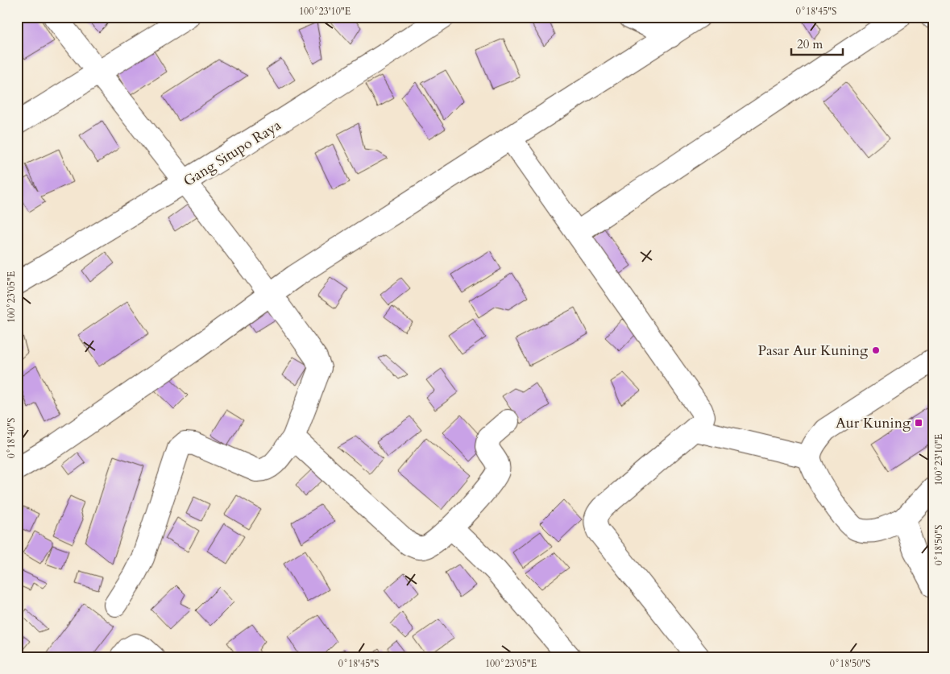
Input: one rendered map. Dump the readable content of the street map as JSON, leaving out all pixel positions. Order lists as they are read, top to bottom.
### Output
{
  "streets": {
    "street": ["Gang Situpo Raya"]
  },
  "places": {
    "other": ["Pasar Aur Kuning"],
    "transit": ["Aur Kuning"]
  },
  "scale_bar": "20 m",
  "coordinates": [
    "100°23'10\"E",
    "0°18'45\"S",
    "100°23'05\"E",
    "0°18'40\"S",
    "0°18'50\"S"
  ]
}
